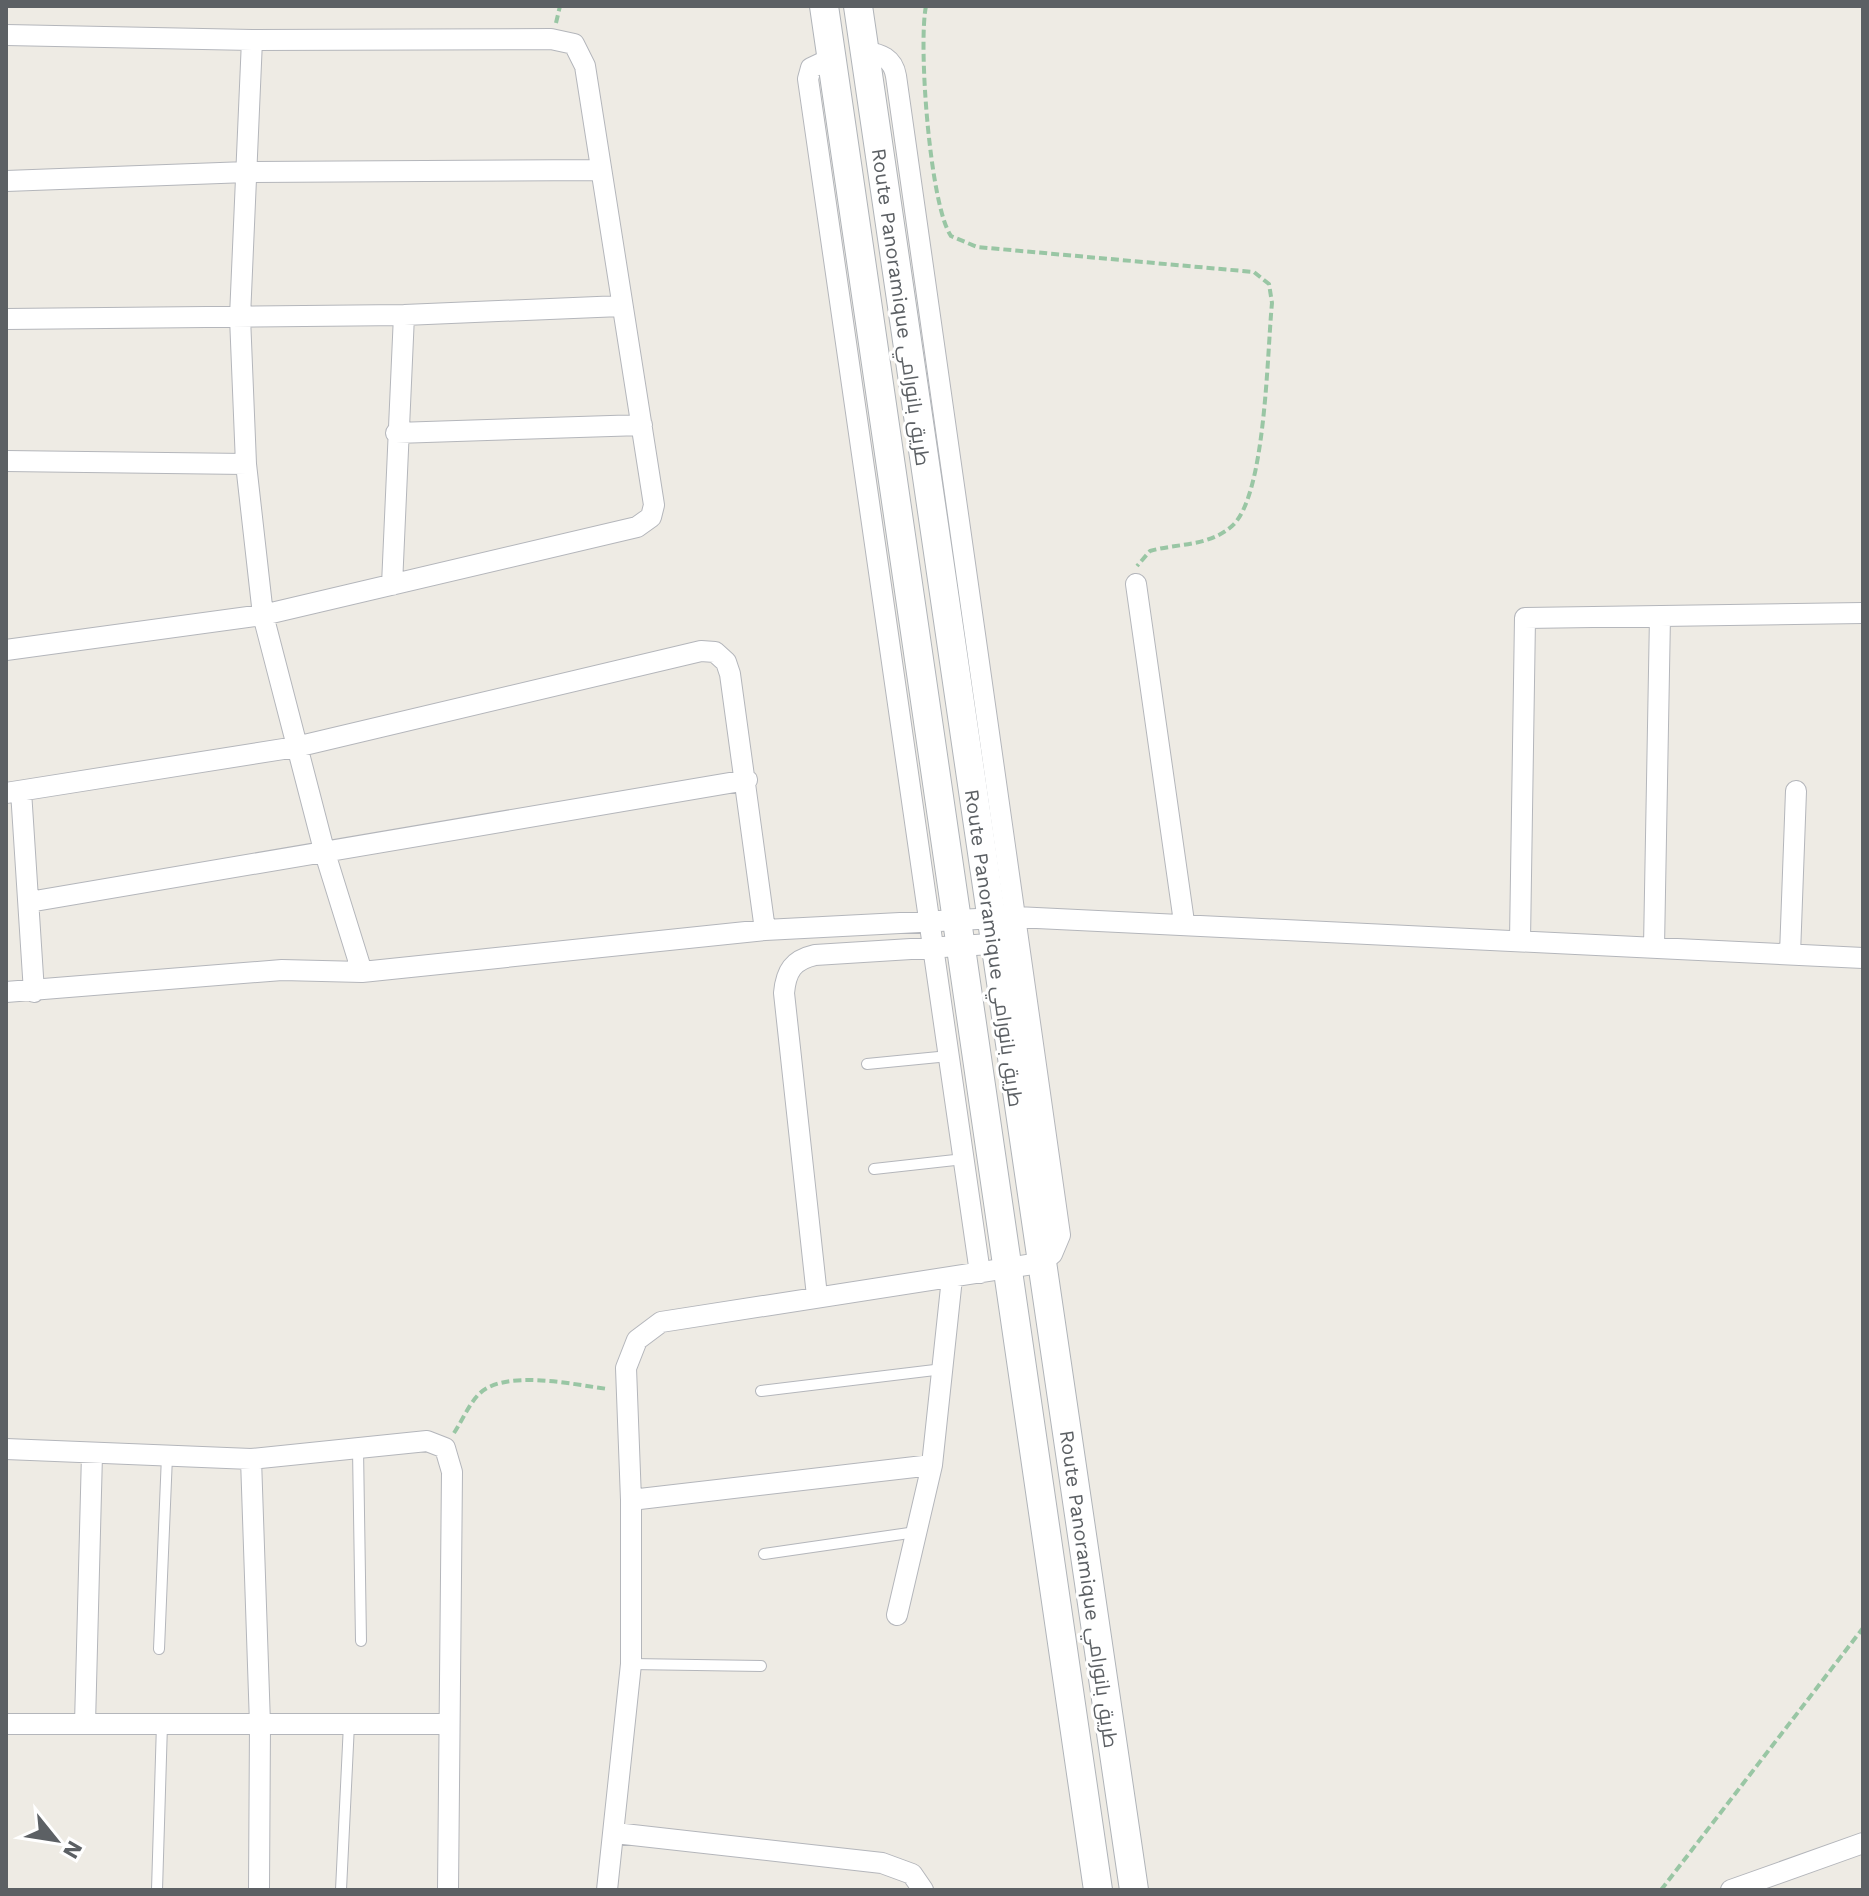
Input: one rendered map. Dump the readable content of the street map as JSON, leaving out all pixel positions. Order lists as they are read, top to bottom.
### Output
{
  "streets": {
    "street": ["Route Panoramique طريق بانورامي"]
  },
  "north": "bottom right"
}
